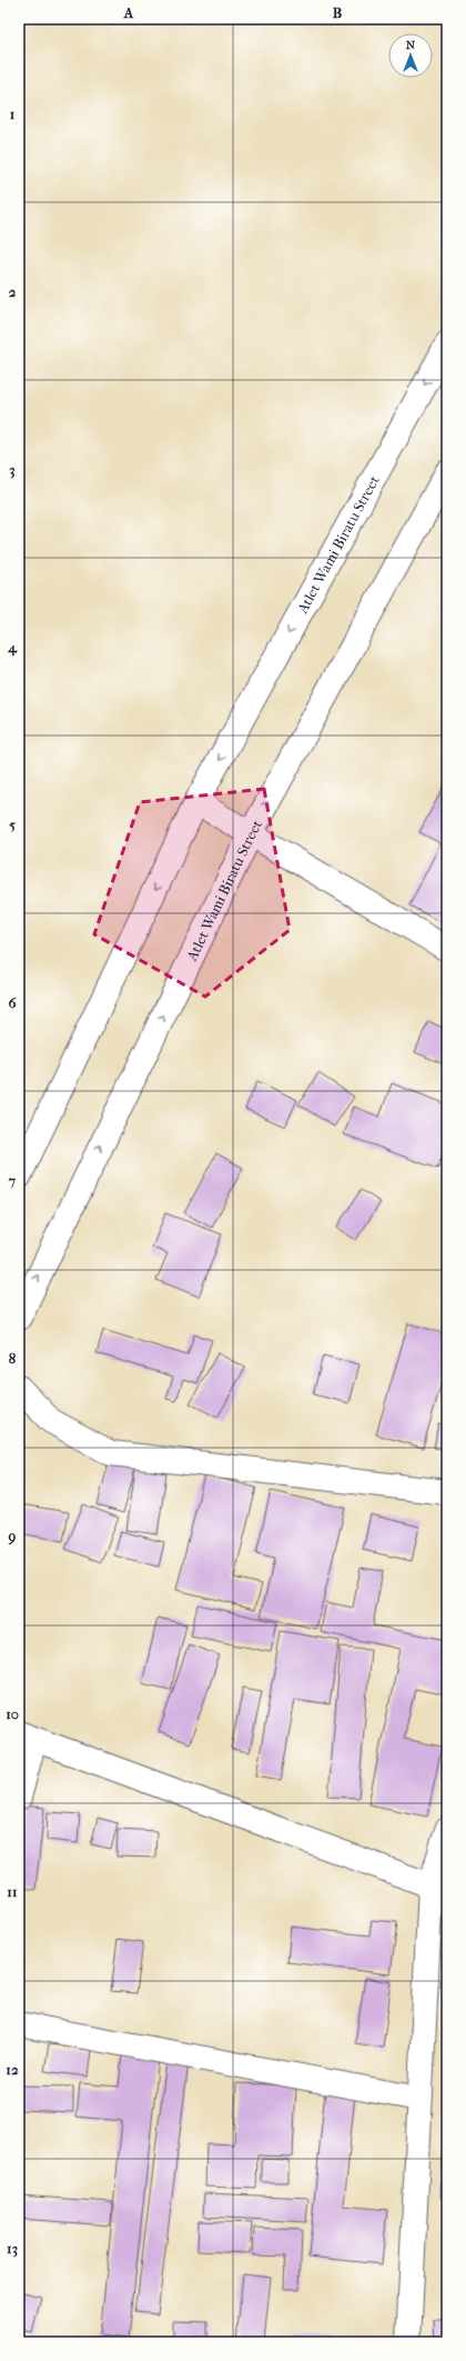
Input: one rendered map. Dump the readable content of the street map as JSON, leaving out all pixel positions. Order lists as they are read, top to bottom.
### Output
{
  "streets": {
    "street": ["Atlet Wami Biratu Street"]
  },
  "north": "top",
  "grid": {
    "columns": ["A", "B"],
    "rows": [
      "1",
      "2",
      "3",
      "4",
      "5",
      "6",
      "7",
      "8",
      "9",
      "10",
      "11",
      "12",
      "13"
    ]
  }
}
